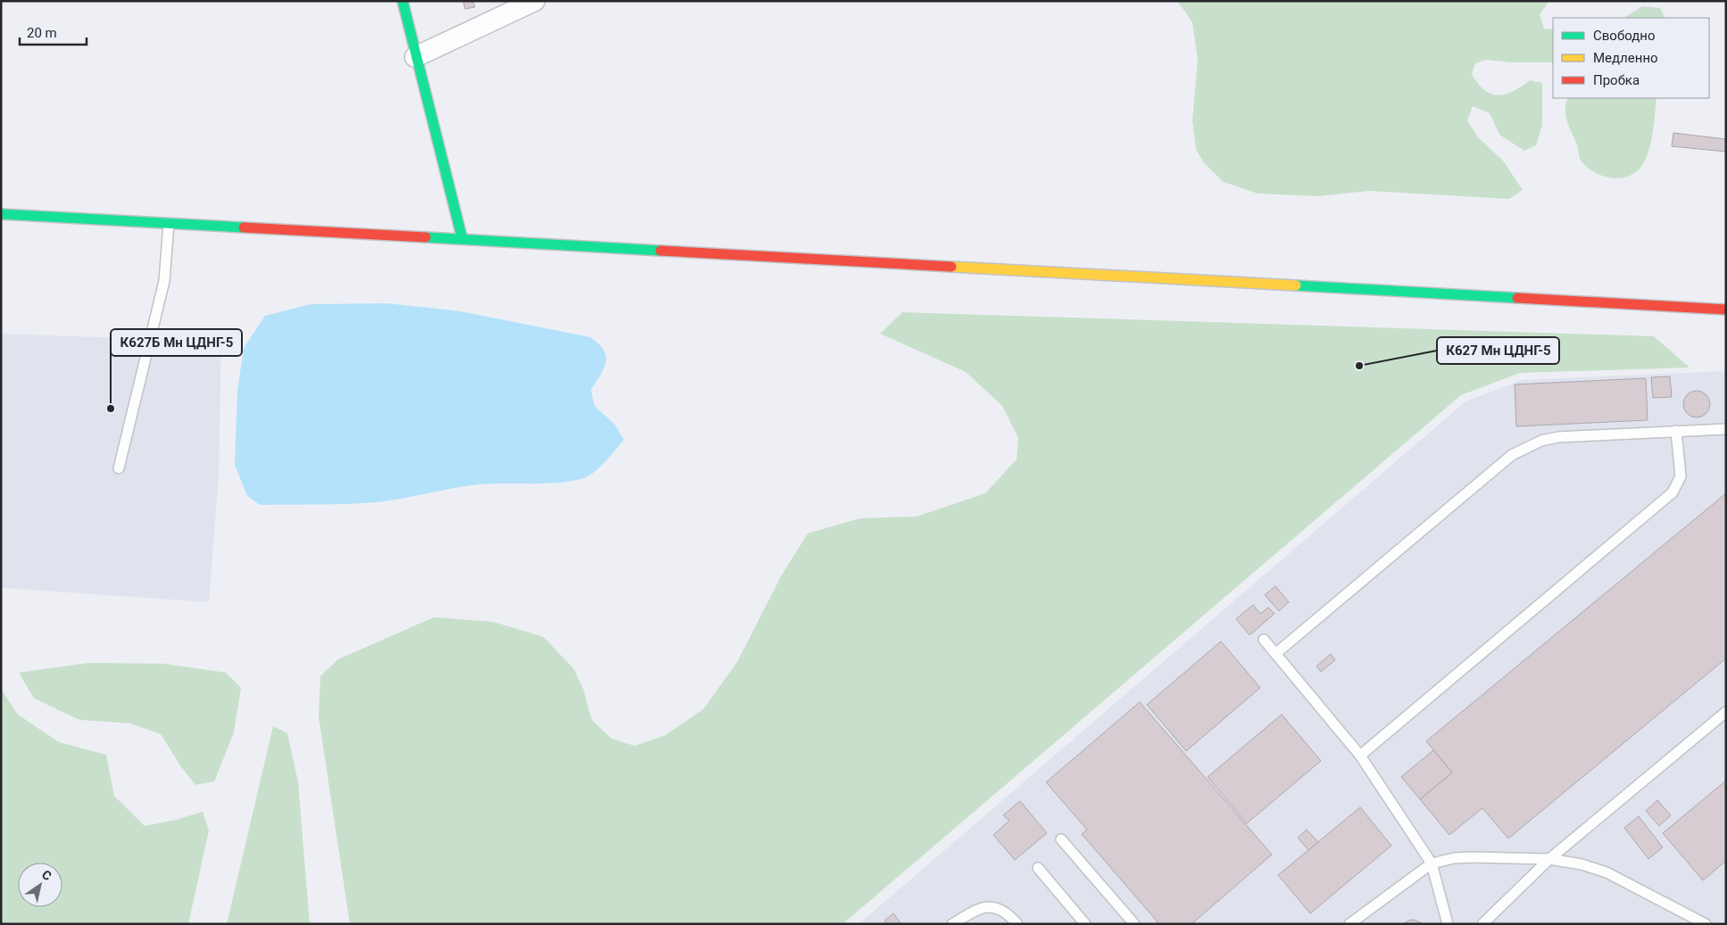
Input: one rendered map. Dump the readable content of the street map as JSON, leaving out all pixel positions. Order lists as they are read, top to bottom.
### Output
{
  "places": ["К627 Мн ЦДНГ-5", "К627Б Мн ЦДНГ-5"],
  "legend": ["Свободно", "Медленно", "Пробка"],
  "scale_bar": "20 m",
  "north": "top right"
}
